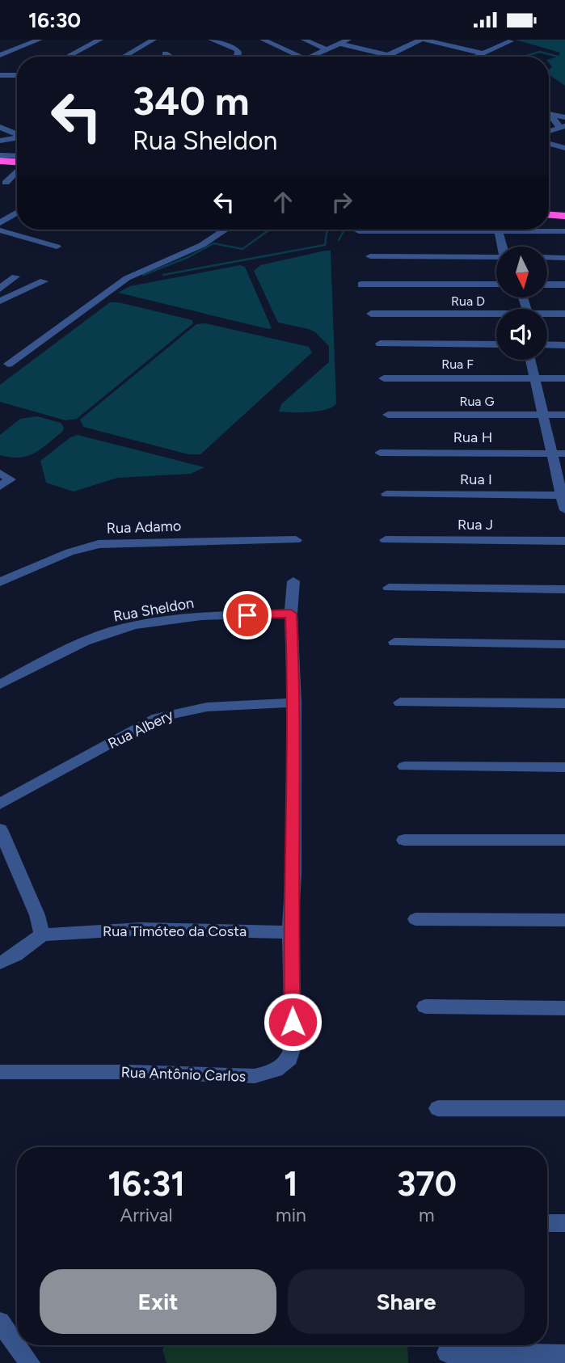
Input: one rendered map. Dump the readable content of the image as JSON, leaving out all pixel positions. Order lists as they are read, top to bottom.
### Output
{
  "streets": {
    "street": [
      "Rua D",
      "Rua F",
      "Rua G",
      "Rua H",
      "Rua I",
      "Rua J",
      "Rua Adamo",
      "Rua Sheldon",
      "Rua Albery",
      "Rua Timóteo da Costa",
      "Rua Antônio Carlos"
    ]
  },
  "crossings": [
    ["Rua Sheldon", "Rua Antônio Carlos"],
    ["Rua Albery", "Rua Antônio Carlos"],
    ["Rua Timóteo da Costa", "Rua Antônio Carlos"]
  ],
  "north": "bottom",
  "page": {
    "status": "16:30",
    "turn": ["340 m", "Rua Sheldon"],
    "eta": [
      "16:31",
      "Arrival",
      "1",
      "min",
      "370",
      "m"
    ],
    "buttons": ["Exit", "Share"]
  }
}
